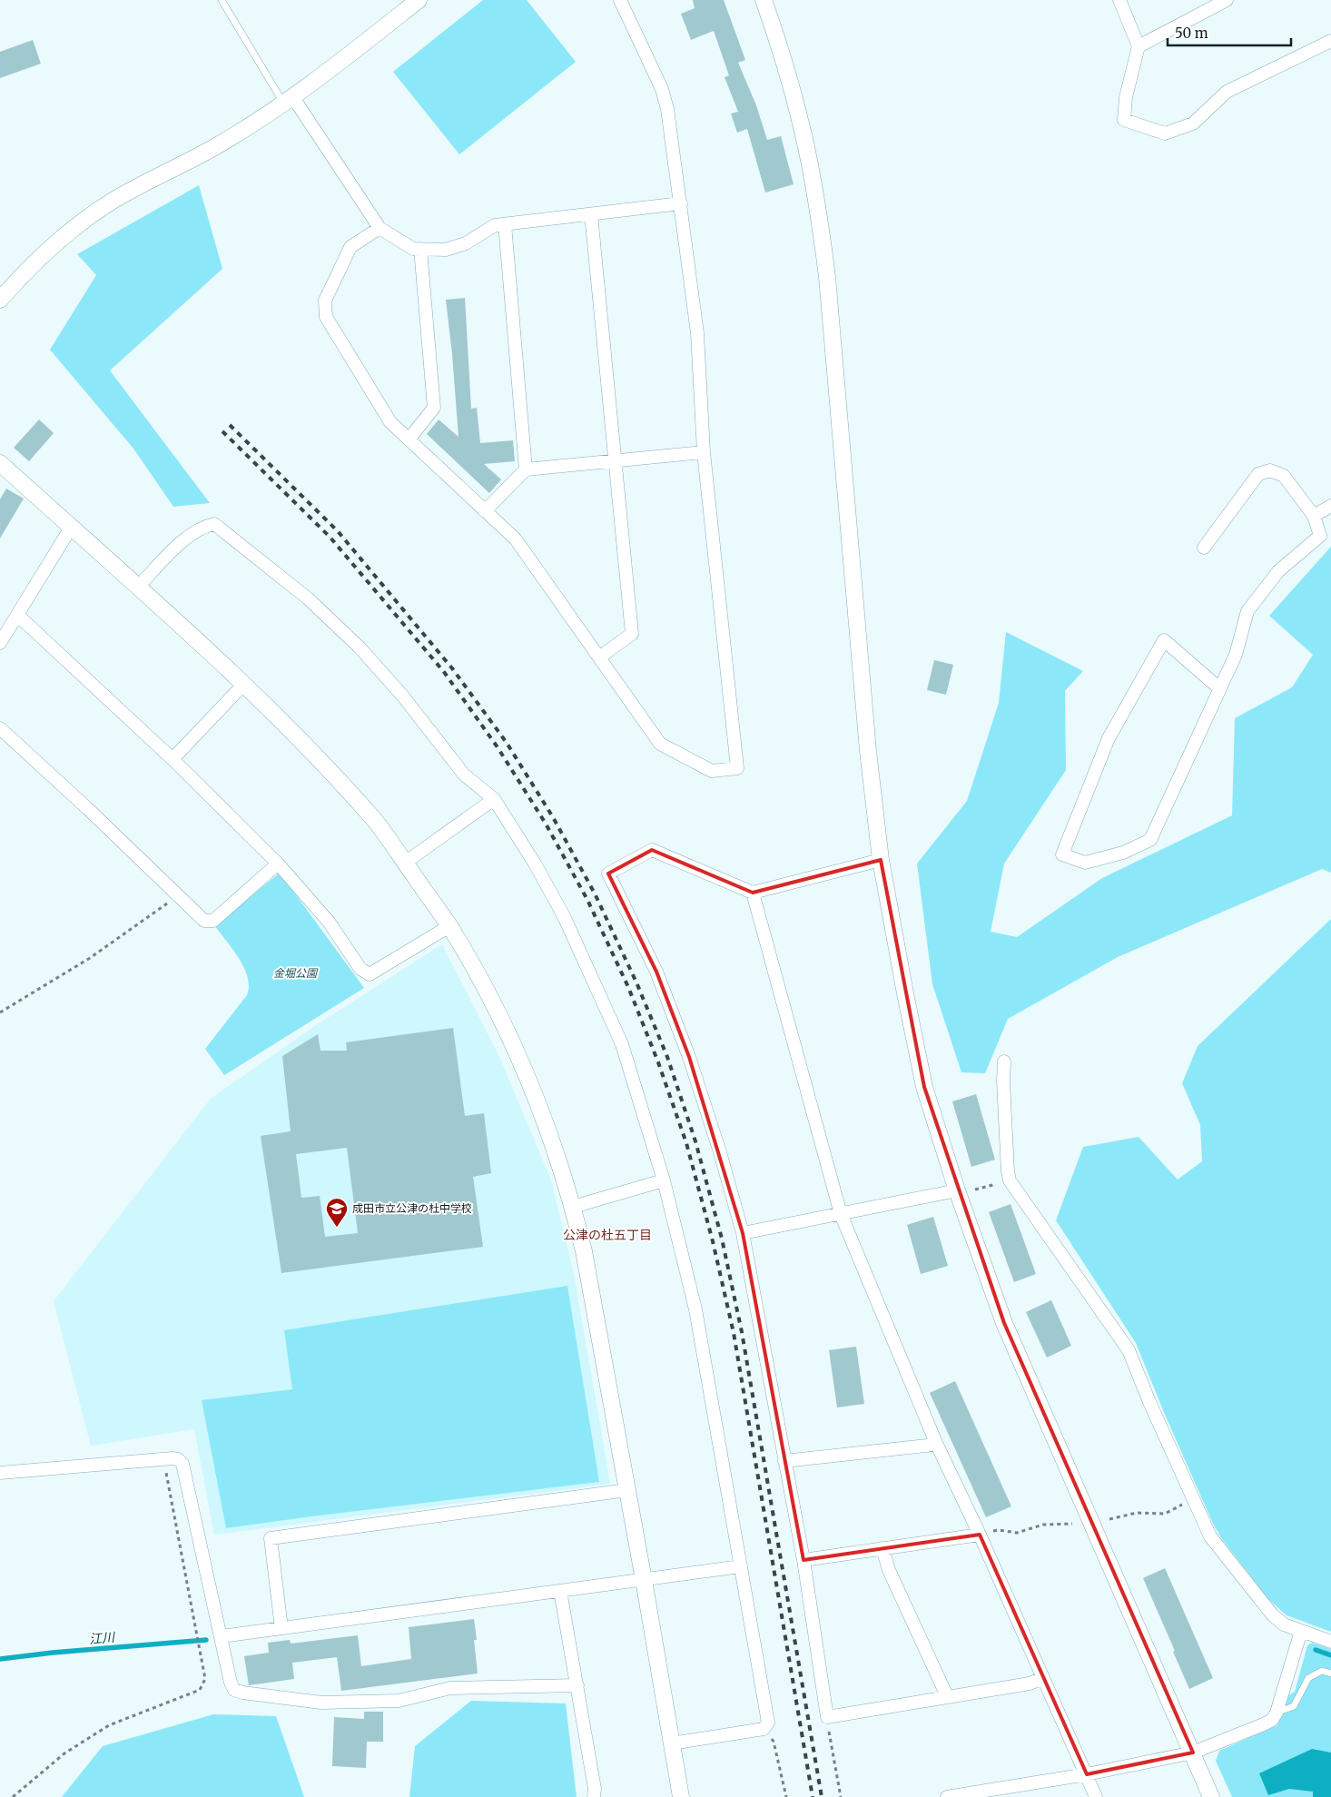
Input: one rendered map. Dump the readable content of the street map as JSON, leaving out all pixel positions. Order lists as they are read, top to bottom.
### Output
{
  "districts": ["公津の杜五丁目"],
  "water": ["江川"],
  "parks": ["金堀公園"],
  "places": {
    "school or university": ["成田市立公津の杜中学校"]
  },
  "scale_bar": "50 m"
}
